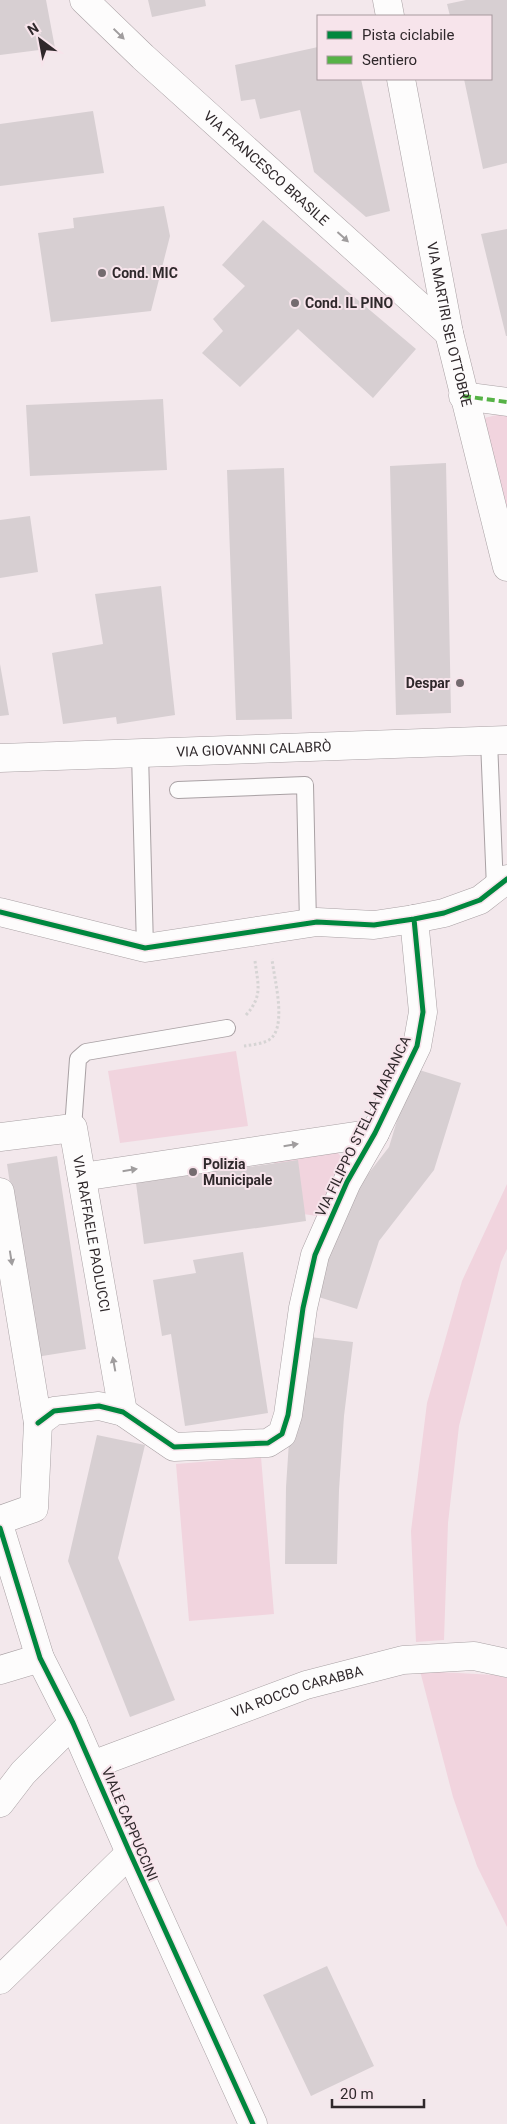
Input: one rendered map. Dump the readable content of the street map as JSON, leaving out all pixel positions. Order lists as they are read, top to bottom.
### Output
{
  "streets": {
    "street": [
      "VIA FRANCESCO BRASILE",
      "VIA MARTIRI SEI OTTOBRE",
      "VIA GIOVANNI CALABRÒ",
      "VIA FILIPPO STELLA MARANCA",
      "VIA RAFFAELE PAOLUCCI",
      "VIA ROCCO CARABBA",
      "VIALE CAPPUCCINI"
    ]
  },
  "crossings": [
    ["VIA FRANCESCO BRASILE", "VIA MARTIRI SEI OTTOBRE"],
    ["VIA FILIPPO STELLA MARANCA", "VIA RAFFAELE PAOLUCCI"],
    ["VIA ROCCO CARABBA", "VIALE CAPPUCCINI"]
  ],
  "one_way": ["VIA FRANCESCO BRASILE"],
  "places": [
    "Cond. MIC",
    "Cond. IL PINO",
    "Despar",
    "Polizia Municipale"
  ],
  "legend": ["Pista ciclabile", "Sentiero"],
  "scale_bar": "20 m",
  "north": "top left"
}
